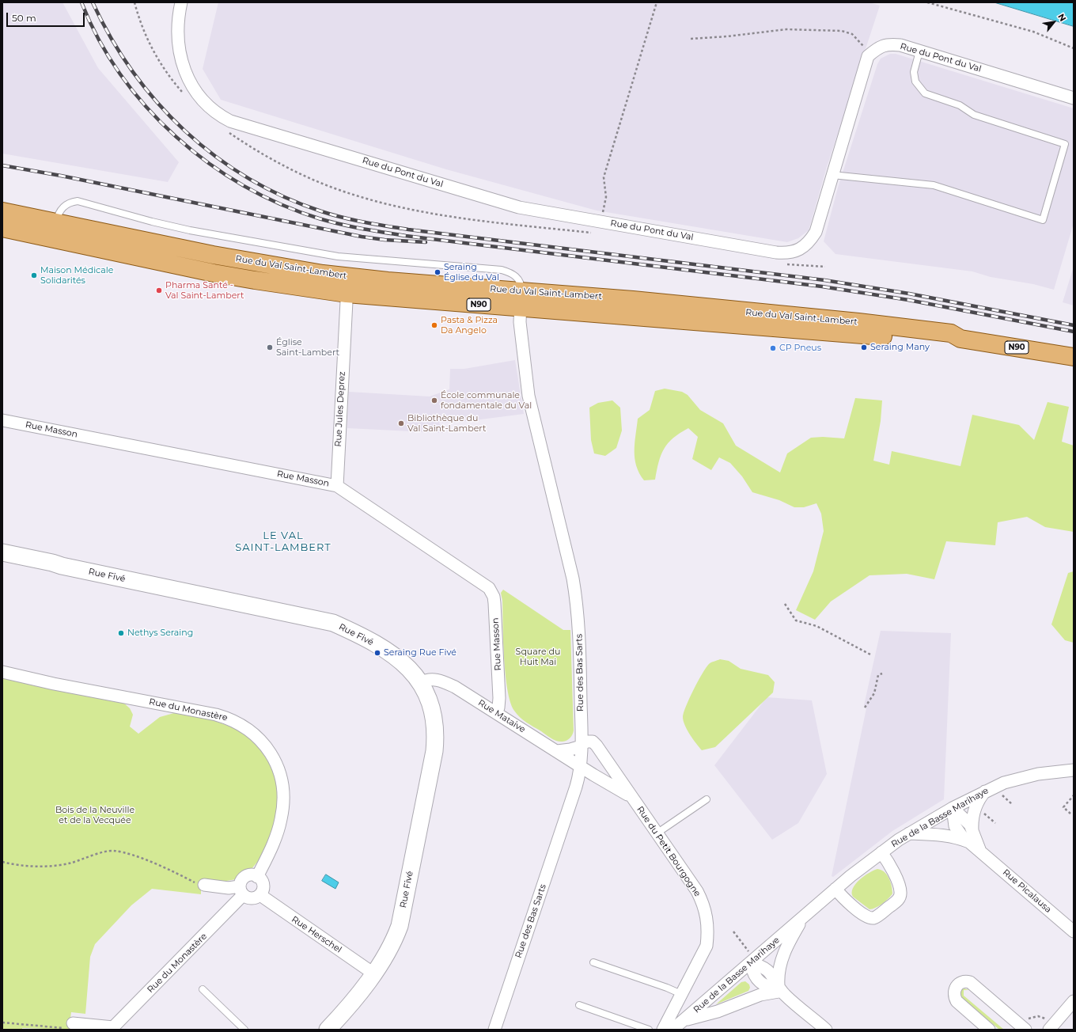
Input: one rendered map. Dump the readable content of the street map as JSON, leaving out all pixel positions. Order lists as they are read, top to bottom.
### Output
{
  "streets": {
    "main road": ["Rue du Val Saint-Lambert", "N90"],
    "street": [
      "Rue du Pont du Val",
      "Rue Jules Deprez",
      "Rue Masson",
      "Rue Fivé",
      "Rue des Bas Sarts",
      "Rue du Monastère",
      "Rue Mataive",
      "Rue de la Basse Marihaye",
      "Rue du Petit Bourgogne",
      "Rue Picalausa",
      "Rue Herschel"
    ]
  },
  "crossings": [
    ["Rue du Val Saint-Lambert", "Rue Jules Deprez"],
    ["Rue du Val Saint-Lambert", "Rue des Bas Sarts"],
    ["Rue Jules Deprez", "Rue Masson"],
    ["Rue Masson", "Rue Mataive"],
    ["Rue Fivé", "Rue Mataive"],
    ["Rue Fivé", "Rue Herschel"],
    ["Rue des Bas Sarts", "Rue Mataive"],
    ["Rue des Bas Sarts", "Rue du Petit Bourgogne"],
    ["Rue du Monastère", "Rue Herschel"],
    ["Rue Mataive", "Rue du Petit Bourgogne"],
    ["Rue de la Basse Marihaye", "Rue Picalausa"]
  ],
  "districts": ["LE VAL SAINT-LAMBERT"],
  "parks": ["Square du Huit Mai", "Bois de la Neuville et de la Vecquée"],
  "places": [
    "Seraing Église du Val",
    "Maison Médicale Solidarités",
    "Pharma Santé - Val Saint-Lambert",
    "Pasta & Pizza Da Angelo",
    "Église Saint-Lambert",
    "Seraing Many",
    "CP Pneus",
    "École communale fondamentale du Val",
    "Bibliothèque du Val Saint-Lambert",
    "Nethys Seraing",
    "Seraing Rue Fivé"
  ],
  "scale_bar": "50 m",
  "north": "top right"
}
